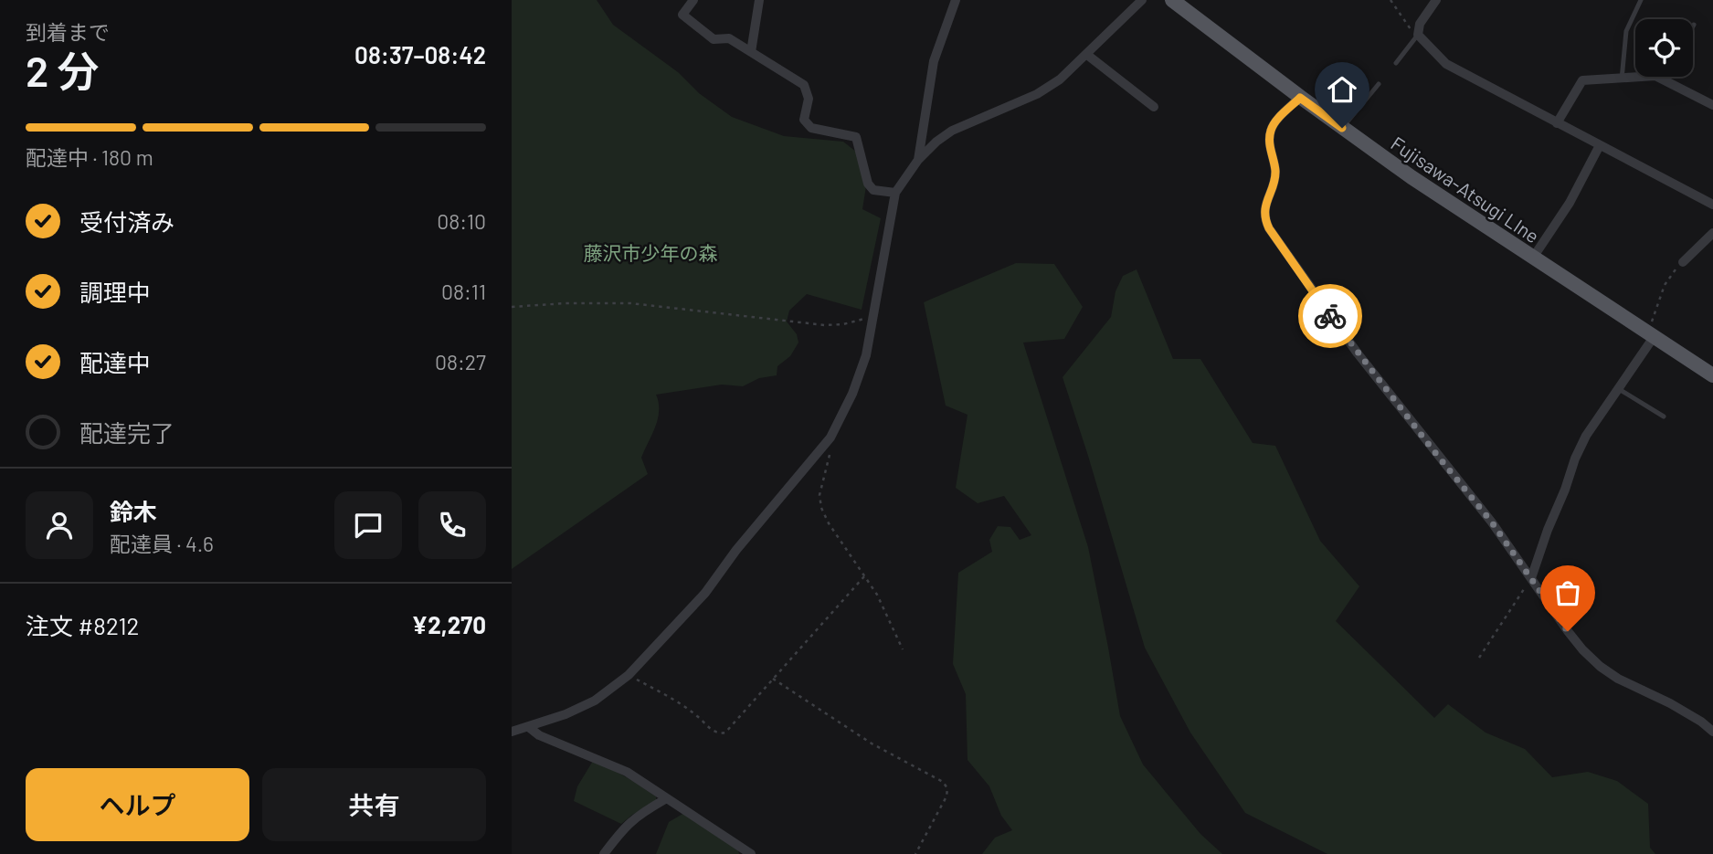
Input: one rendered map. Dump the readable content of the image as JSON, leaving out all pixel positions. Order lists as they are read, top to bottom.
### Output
{
  "streets": {
    "main road": ["Fujisawa-Atsugi LIne"]
  },
  "parks": ["藤沢市少年の森"],
  "page": {
    "heading": ["2 分", "到着まで", "08:37–08:42"],
    "panel": [
      "鈴木",
      "配達員 · 4.6",
      "注文 #8212",
      "¥2,270"
    ],
    "bar": "配達中 · 180 m",
    "list": [
      ["受付済み", "08:10"],
      ["調理中", "08:11"],
      ["配達中", "08:27"],
      "配達完了"
    ],
    "buttons": ["ヘルプ", "共有"]
  }
}
